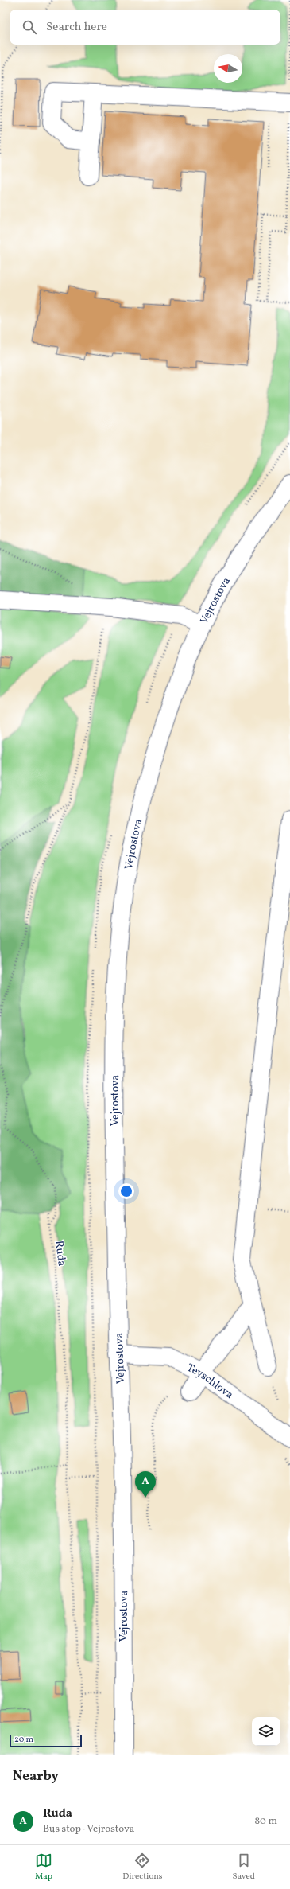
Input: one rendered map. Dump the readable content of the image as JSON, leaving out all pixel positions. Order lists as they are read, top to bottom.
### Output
{
  "streets": {
    "street": ["Vejrostova", "Teyschlova"],
    "path": ["Ruda"]
  },
  "crossings": [
    ["Vejrostova", "Teyschlova"]
  ],
  "scale_bar": "20 m",
  "north": "left",
  "page": {
    "search": "Search here",
    "pins": "A",
    "scale": "20 m",
    "heading": "Nearby",
    "list": [
      {
        "mark": "A",
        "name": "Ruda",
        "note": "Bus stop · Vejrostova",
        "value": "80 m"
      }
    ],
    "nav": ["Map", "Directions", "Saved"]
  }
}
